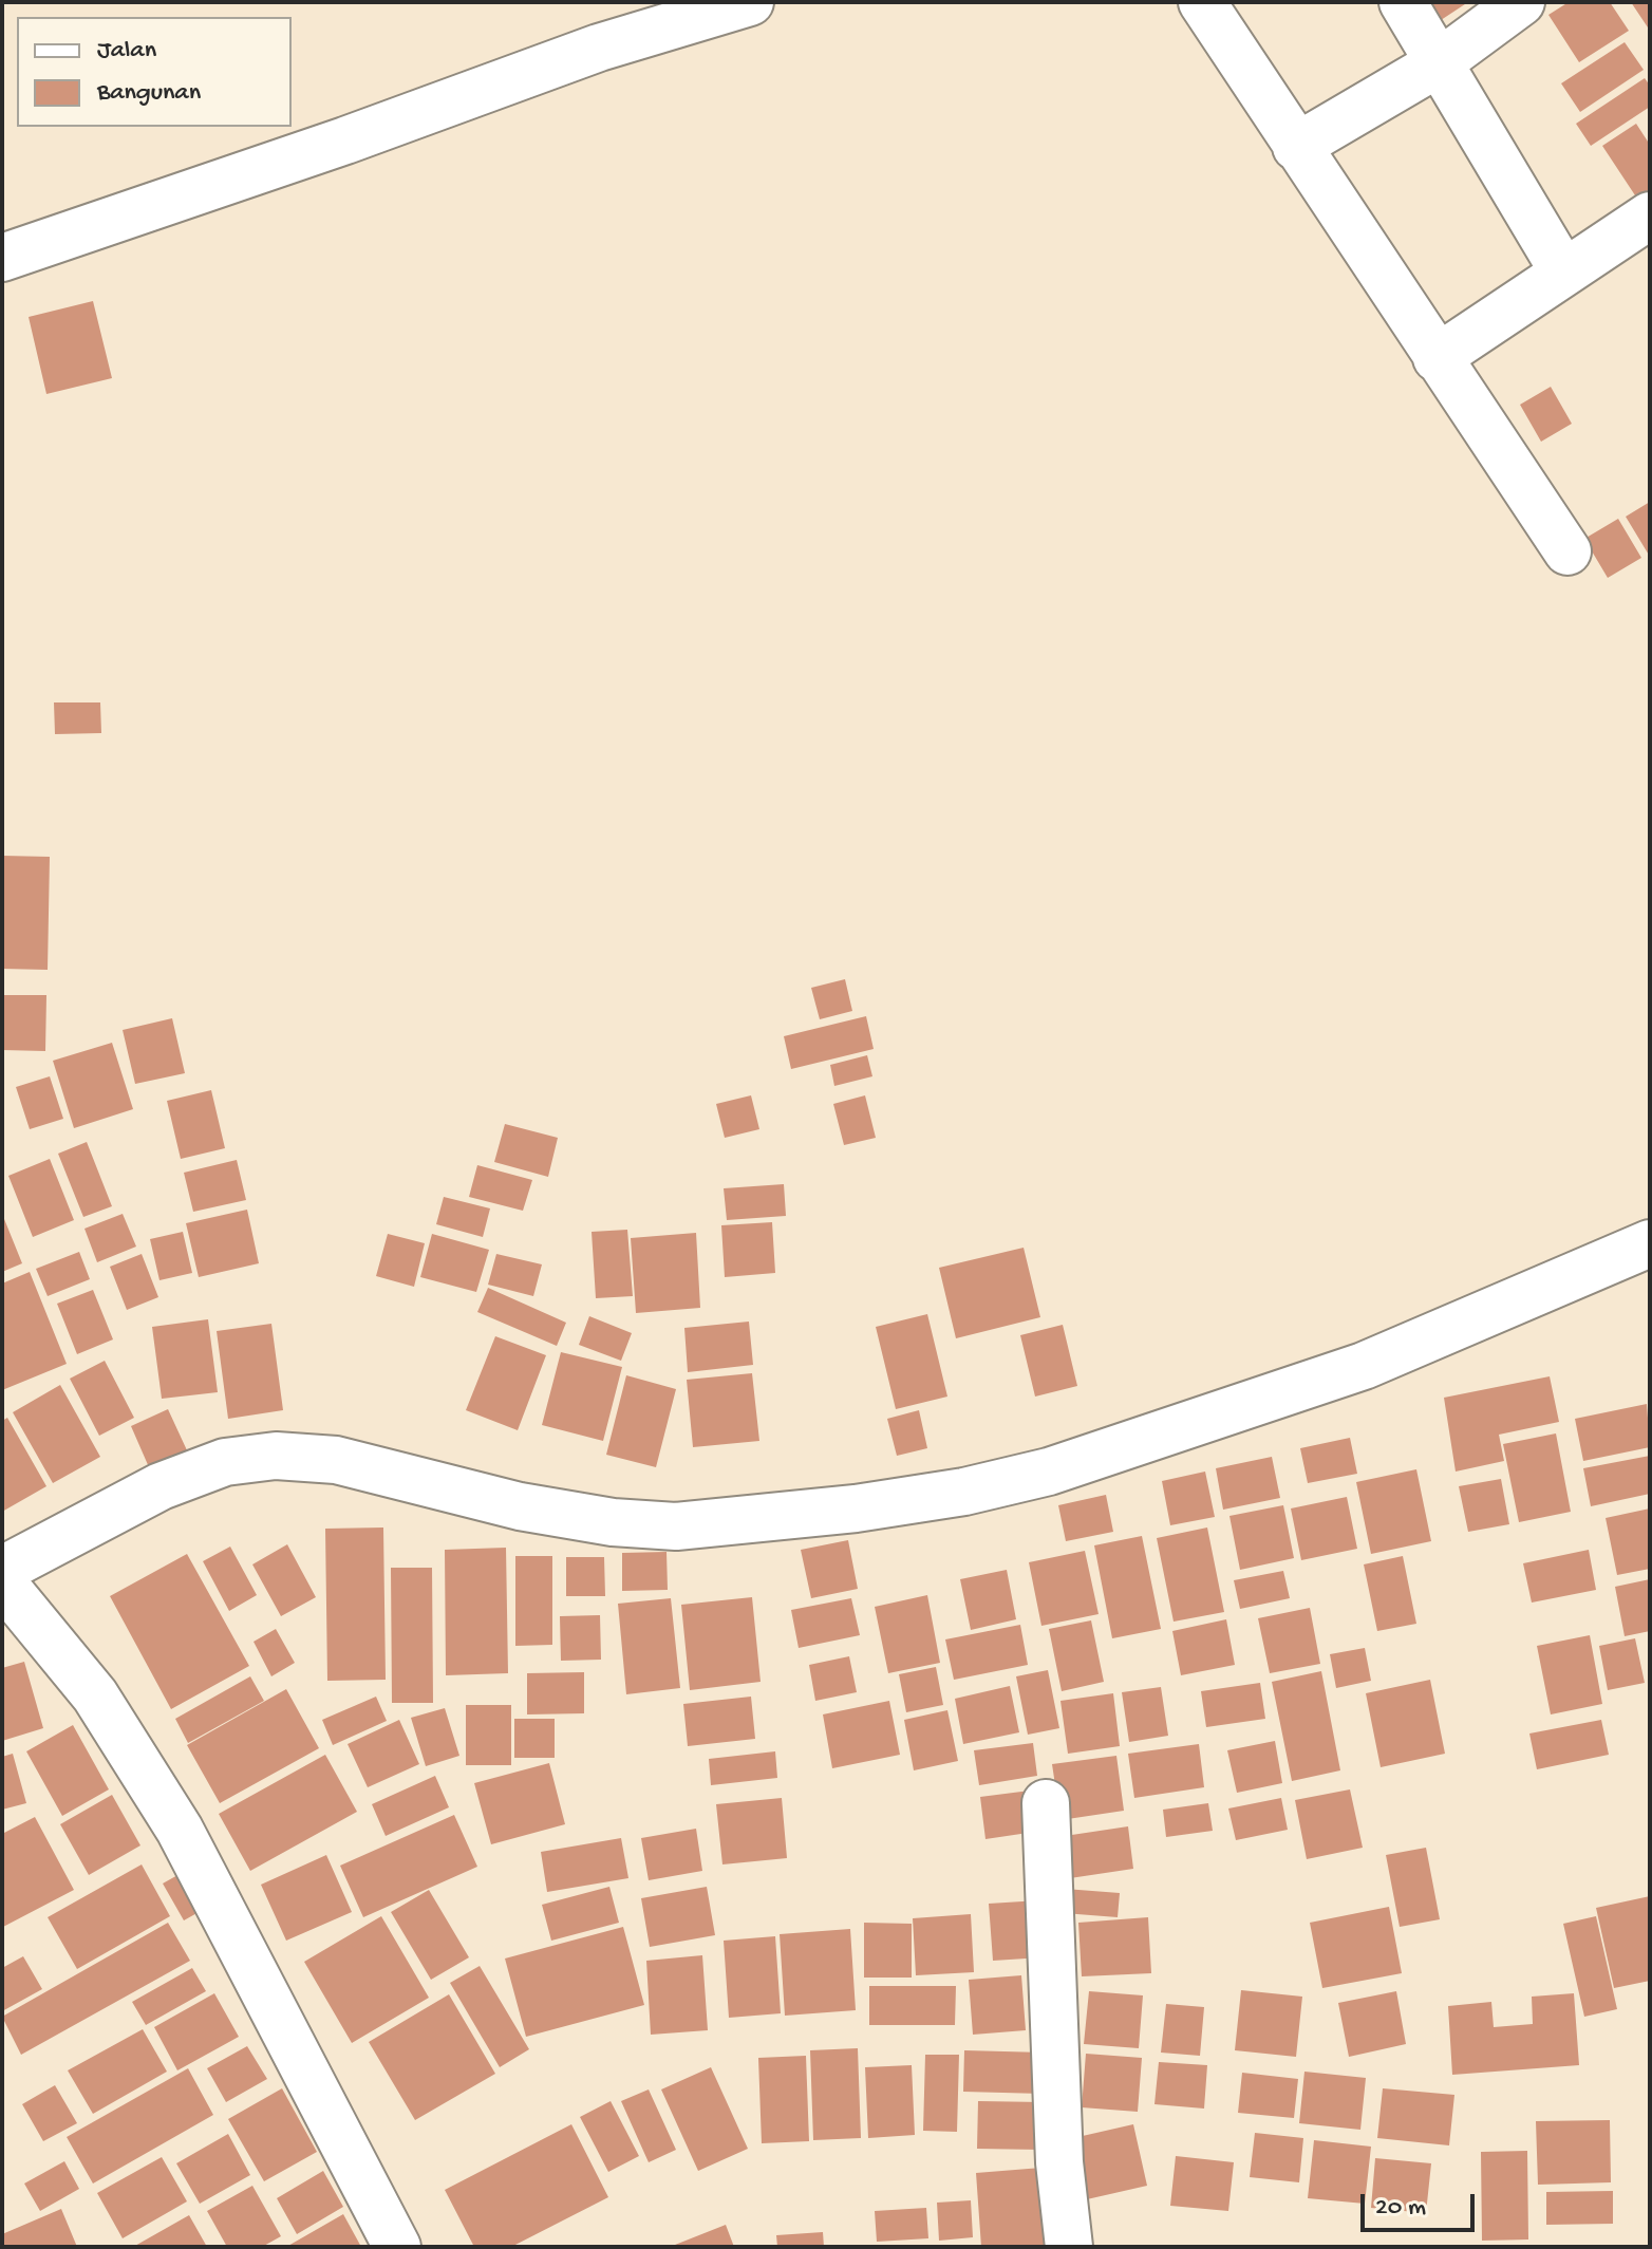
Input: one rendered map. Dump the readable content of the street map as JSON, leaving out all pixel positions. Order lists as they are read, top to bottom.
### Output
{
  "legend": ["Jalan", "Bangunan"],
  "scale_bar": "20 m"
}
